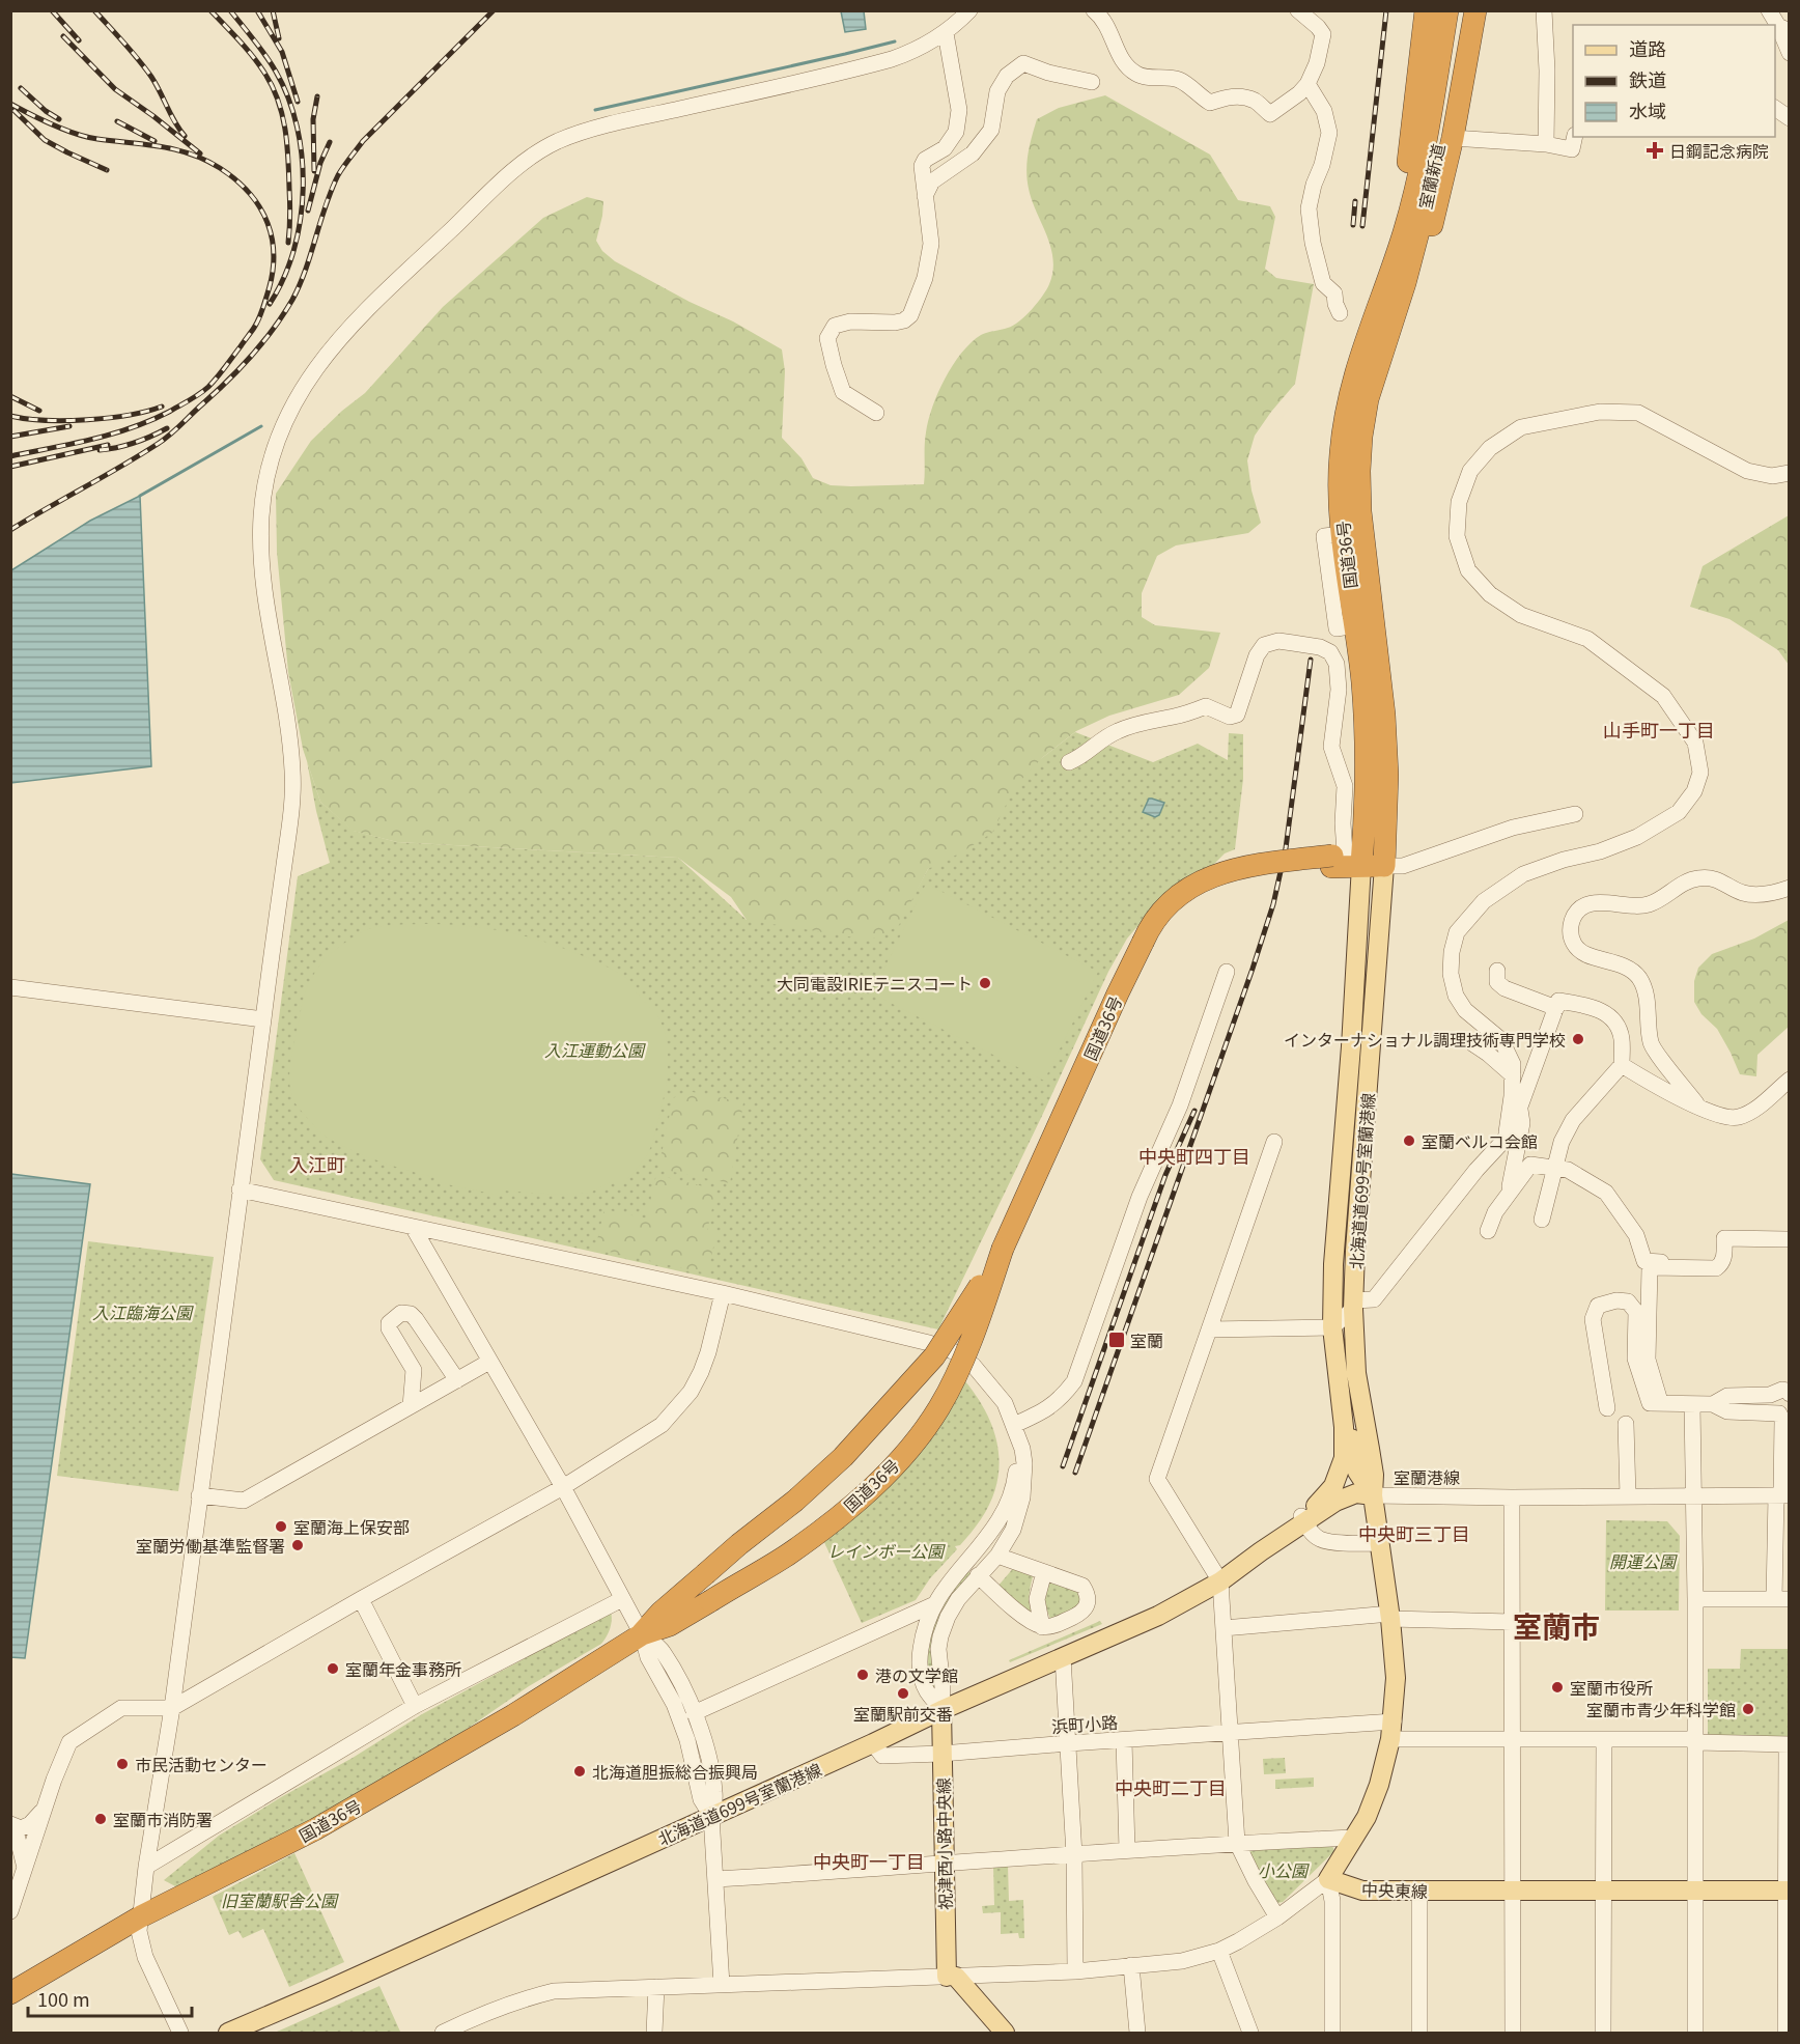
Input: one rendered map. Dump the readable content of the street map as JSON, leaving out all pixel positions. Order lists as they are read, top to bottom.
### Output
{
  "streets": {
    "highway": ["室蘭新道", "国道36号"],
    "main road": ["北海道道699号室蘭港線", "祝津西小路中央線", "中央東線"],
    "street": ["室蘭港線", "浜町小路"]
  },
  "crossings": [
    ["室蘭新道", "国道36号"],
    ["国道36号", "北海道道699号室蘭港線"],
    ["北海道道699号室蘭港線", "室蘭港線"],
    ["北海道道699号室蘭港線", "浜町小路"],
    ["北海道道699号室蘭港線", "祝津西小路中央線"],
    ["浜町小路", "祝津西小路中央線"]
  ],
  "districts": [
    "山手町一丁目",
    "中央町四丁目",
    "入江町",
    "中央町三丁目",
    "室蘭市",
    "中央町二丁目",
    "中央町一丁目"
  ],
  "parks": [
    "入江運動公園",
    "入江臨海公園",
    "レインボー公園",
    "開運公園",
    "小公園",
    "旧室蘭駅舎公園"
  ],
  "places": {
    "health": ["日鋼記念病院"],
    "other": [
      "大同電設IRIEテニスコート",
      "インターナショナル調理技術専門学校",
      "室蘭ベルコ会館",
      "室蘭海上保安部",
      "室蘭労働基準監督署",
      "室蘭年金事務所",
      "港の文学館",
      "室蘭市役所",
      "室蘭駅前交番",
      "室蘭市青少年科学館",
      "市民活動センター",
      "北海道胆振総合振興局",
      "室蘭市消防署"
    ],
    "transit": ["室蘭"]
  },
  "legend": ["道路", "鉄道", "水域"],
  "scale_bar": "100 m"
}
